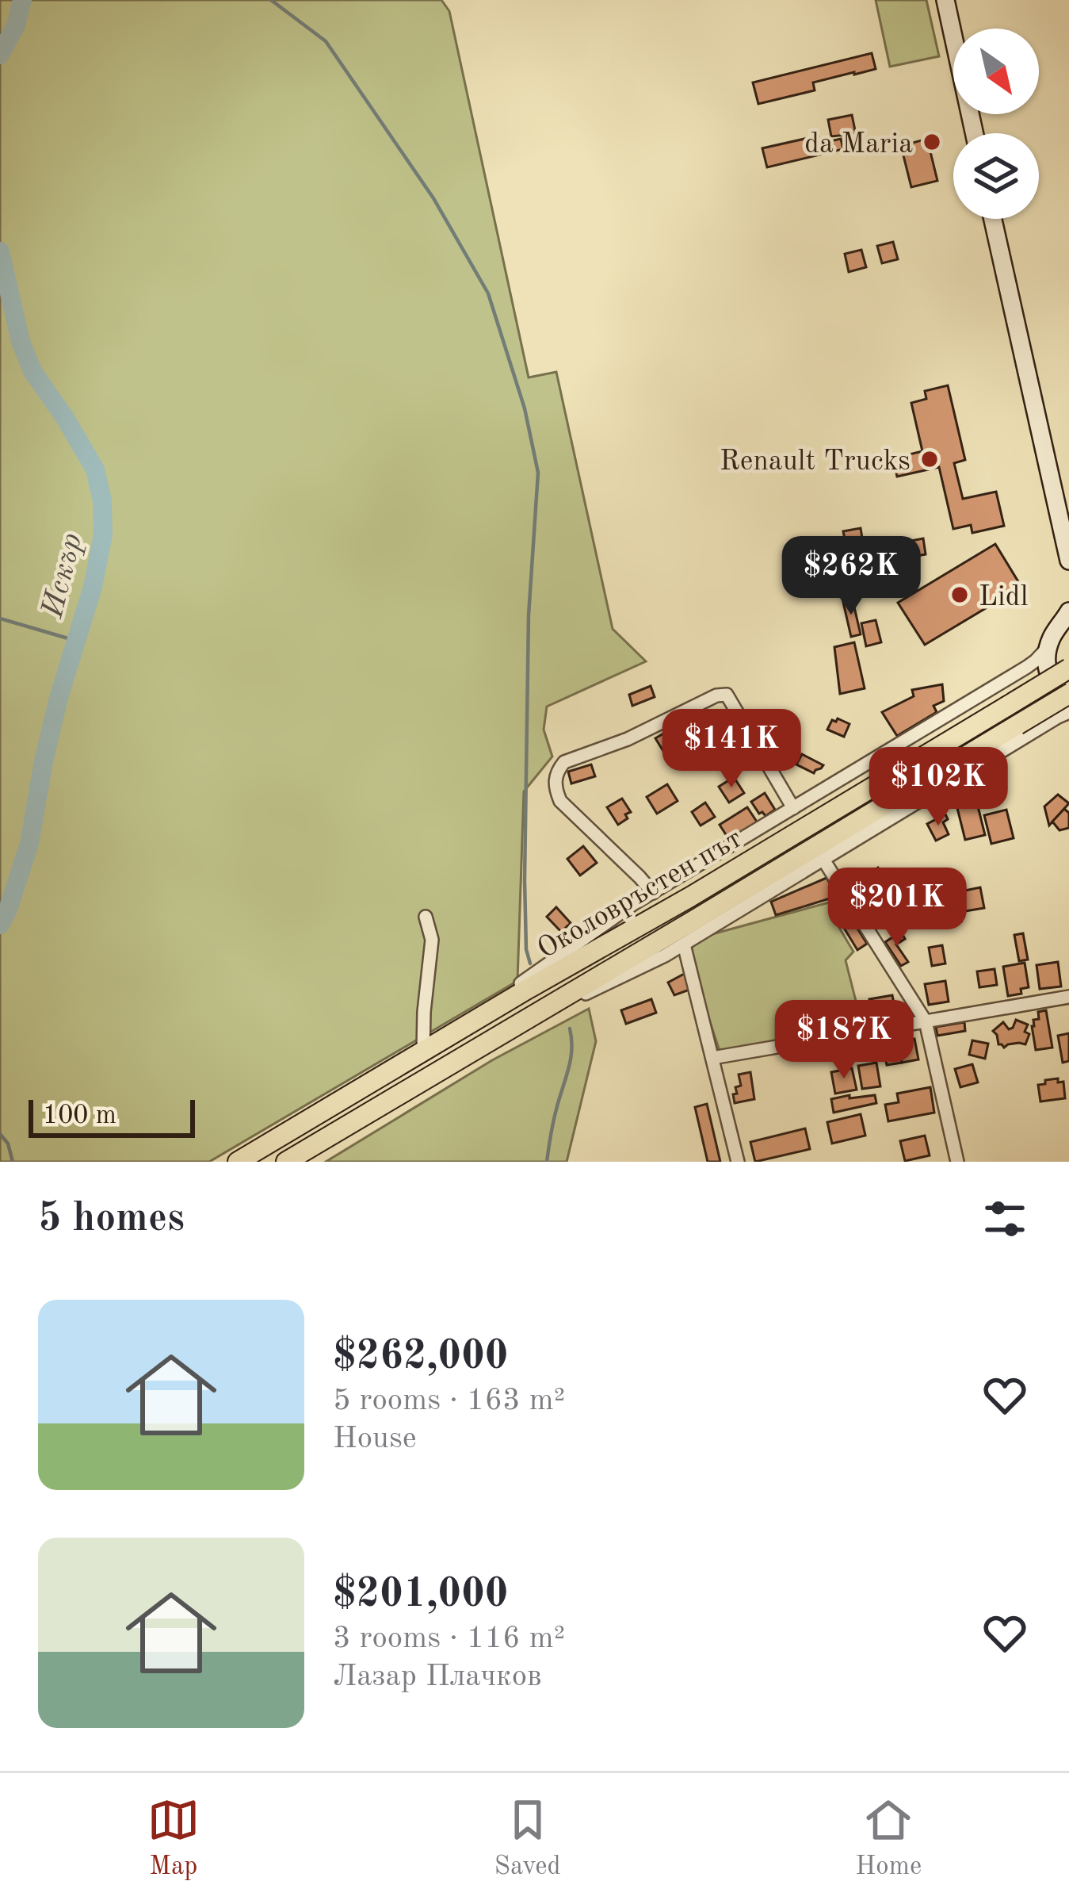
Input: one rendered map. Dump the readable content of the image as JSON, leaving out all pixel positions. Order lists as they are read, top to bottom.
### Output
{
  "streets": {
    "highway": ["Околовръстен път"]
  },
  "water": ["Искър"],
  "places": ["da Maria", "Renault Trucks", "Lidl"],
  "scale_bar": "100 m",
  "north": "bottom right",
  "page": {
    "price": [
      "$262K",
      "$141K",
      "$102K",
      "$201K",
      "$187K"
    ],
    "scale": "100 m",
    "heading": "5 homes",
    "list": [
      {
        "name": "$262,000",
        "note": "5 rooms · 163 m² · House"
      },
      {
        "name": "$201,000",
        "note": "3 rooms · 116 m² · Лазар Плачков"
      }
    ],
    "tabs": ["Map", "Saved", "Home"]
  }
}
